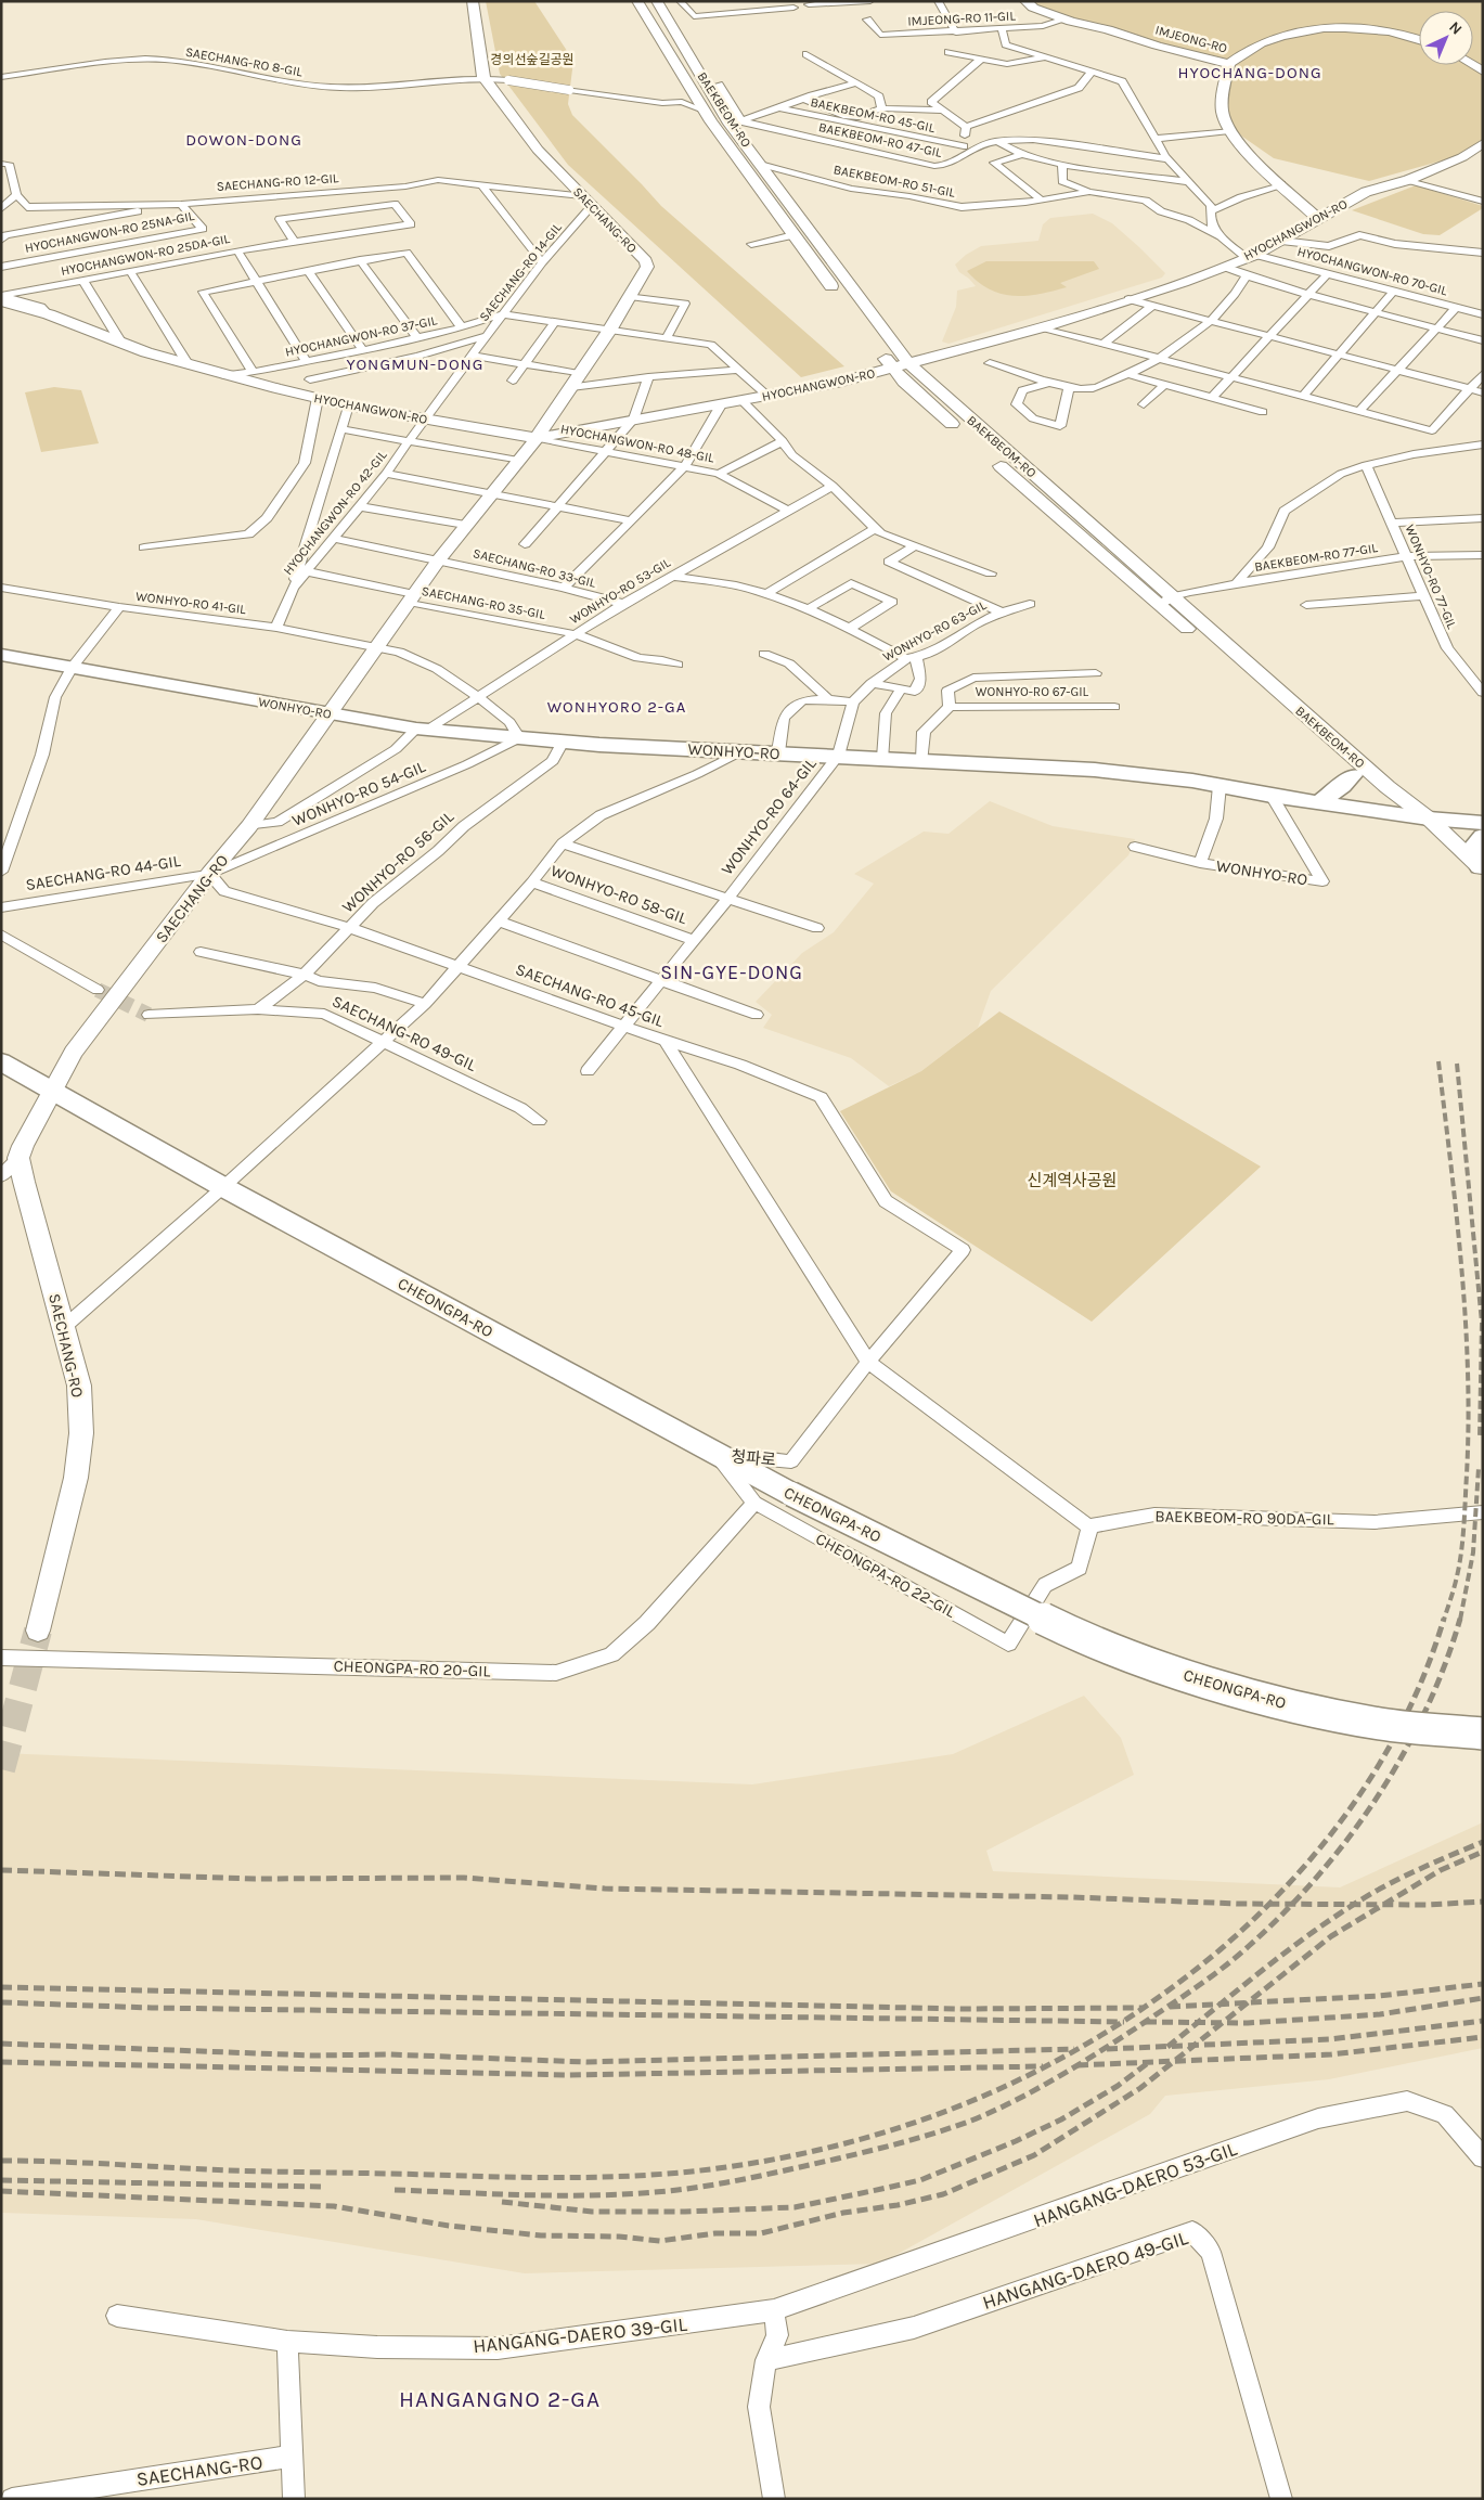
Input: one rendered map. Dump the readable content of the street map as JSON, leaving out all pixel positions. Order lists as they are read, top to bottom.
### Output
{
  "streets": {
    "main road": [
      "IMJEONG-RO",
      "BAEKBEOM-RO",
      "SAECHANG-RO",
      "HYOCHANGWON-RO",
      "WONHYO-RO",
      "CHEONGPA-RO"
    ],
    "street": [
      "IMJEONG-RO 11-GIL",
      "SAECHANG-RO 8-GIL",
      "BAEKBEOM-RO 45-GIL",
      "BAEKBEOM-RO 47-GIL",
      "BAEKBEOM-RO 51-GIL",
      "SAECHANG-RO 12-GIL",
      "HYOCHANGWON-RO 25NA-GIL",
      "HYOCHANGWON-RO 25DA-GIL",
      "HYOCHANGWON-RO 70-GIL",
      "SAECHANG-RO 14-GIL",
      "HYOCHANGWON-RO 37-GIL",
      "HYOCHANGWON-RO 48-GIL",
      "HYOCHANGWON-RO 42-GIL",
      "BAEKBEOM-RO 77-GIL",
      "SAECHANG-RO 33-GIL",
      "WONHYO-RO 77-GIL",
      "WONHYO-RO 53-GIL",
      "WONHYO-RO 41-GIL",
      "SAECHANG-RO 35-GIL",
      "WONHYO-RO 63-GIL",
      "WONHYO-RO 67-GIL",
      "WONHYO-RO 54-GIL",
      "WONHYO-RO 64-GIL",
      "WONHYO-RO 56-GIL",
      "SAECHANG-RO 44-GIL",
      "WONHYO-RO 58-GIL",
      "SAECHANG-RO 45-GIL",
      "SAECHANG-RO 49-GIL",
      "청파로",
      "BAEKBEOM-RO 90DA-GIL",
      "CHEONGPA-RO 22-GIL",
      "CHEONGPA-RO 20-GIL",
      "HANGANG-DAERO 53-GIL",
      "HANGANG-DAERO 49-GIL",
      "HANGANG-DAERO 39-GIL"
    ]
  },
  "crossings": [
    ["IMJEONG-RO 11-GIL", "IMJEONG-RO"],
    ["IMJEONG-RO", "HYOCHANGWON-RO"],
    ["SAECHANG-RO 8-GIL", "BAEKBEOM-RO"],
    ["SAECHANG-RO 8-GIL", "SAECHANG-RO"],
    ["BAEKBEOM-RO", "BAEKBEOM-RO 45-GIL"],
    ["BAEKBEOM-RO", "BAEKBEOM-RO 47-GIL"],
    ["BAEKBEOM-RO", "BAEKBEOM-RO 51-GIL"],
    ["BAEKBEOM-RO", "SAECHANG-RO"],
    ["BAEKBEOM-RO", "HYOCHANGWON-RO"],
    ["BAEKBEOM-RO", "BAEKBEOM-RO 77-GIL"],
    ["BAEKBEOM-RO", "WONHYO-RO"],
    ["BAEKBEOM-RO 45-GIL", "BAEKBEOM-RO 47-GIL"],
    ["SAECHANG-RO 12-GIL", "SAECHANG-RO"],
    ["SAECHANG-RO 12-GIL", "HYOCHANGWON-RO 25NA-GIL"],
    ["SAECHANG-RO 12-GIL", "SAECHANG-RO 14-GIL"],
    ["SAECHANG-RO", "HYOCHANGWON-RO"],
    ["SAECHANG-RO", "SAECHANG-RO 14-GIL"],
    ["SAECHANG-RO", "HYOCHANGWON-RO 48-GIL"],
    ["SAECHANG-RO", "SAECHANG-RO 33-GIL"],
    ["SAECHANG-RO", "WONHYO-RO 53-GIL"],
    ["SAECHANG-RO", "WONHYO-RO 41-GIL"],
    ["SAECHANG-RO", "SAECHANG-RO 35-GIL"],
    ["SAECHANG-RO", "WONHYO-RO"],
    ["SAECHANG-RO", "WONHYO-RO 54-GIL"],
    ["SAECHANG-RO", "SAECHANG-RO 44-GIL"],
    ["SAECHANG-RO", "SAECHANG-RO 45-GIL"],
    ["SAECHANG-RO", "CHEONGPA-RO"],
    ["HYOCHANGWON-RO", "HYOCHANGWON-RO 70-GIL"],
    ["HYOCHANGWON-RO", "SAECHANG-RO 14-GIL"],
    ["HYOCHANGWON-RO", "HYOCHANGWON-RO 37-GIL"],
    ["HYOCHANGWON-RO", "HYOCHANGWON-RO 48-GIL"],
    ["HYOCHANGWON-RO", "HYOCHANGWON-RO 42-GIL"],
    ["SAECHANG-RO 14-GIL", "HYOCHANGWON-RO 37-GIL"],
    ["SAECHANG-RO 14-GIL", "HYOCHANGWON-RO 42-GIL"],
    ["HYOCHANGWON-RO 48-GIL", "WONHYO-RO 53-GIL"],
    ["HYOCHANGWON-RO 42-GIL", "WONHYO-RO 41-GIL"],
    ["BAEKBEOM-RO 77-GIL", "WONHYO-RO 77-GIL"],
    ["SAECHANG-RO 33-GIL", "WONHYO-RO 53-GIL"],
    ["WONHYO-RO 53-GIL", "SAECHANG-RO 35-GIL"],
    ["WONHYO-RO 53-GIL", "WONHYO-RO"],
    ["WONHYO-RO 63-GIL", "WONHYO-RO"],
    ["WONHYO-RO 63-GIL", "WONHYO-RO 64-GIL"],
    ["WONHYO-RO 67-GIL", "WONHYO-RO"],
    ["WONHYO-RO", "WONHYO-RO 54-GIL"],
    ["WONHYO-RO", "WONHYO-RO 64-GIL"],
    ["WONHYO-RO", "WONHYO-RO 56-GIL"],
    ["WONHYO-RO", "WONHYO-RO 58-GIL"],
    ["WONHYO-RO 54-GIL", "SAECHANG-RO 44-GIL"],
    ["WONHYO-RO 54-GIL", "SAECHANG-RO 45-GIL"],
    ["WONHYO-RO 64-GIL", "WONHYO-RO 58-GIL"],
    ["WONHYO-RO 64-GIL", "SAECHANG-RO 45-GIL"],
    ["WONHYO-RO 56-GIL", "SAECHANG-RO 45-GIL"],
    ["WONHYO-RO 56-GIL", "SAECHANG-RO 49-GIL"],
    ["SAECHANG-RO 44-GIL", "SAECHANG-RO 45-GIL"],
    ["WONHYO-RO 58-GIL", "SAECHANG-RO 45-GIL"],
    ["SAECHANG-RO 45-GIL", "CHEONGPA-RO"],
    ["CHEONGPA-RO", "청파로"],
    ["CHEONGPA-RO", "CHEONGPA-RO 22-GIL"],
    ["청파로", "CHEONGPA-RO 22-GIL"],
    ["BAEKBEOM-RO 90DA-GIL", "CHEONGPA-RO 22-GIL"],
    ["CHEONGPA-RO 22-GIL", "CHEONGPA-RO 20-GIL"],
    ["HANGANG-DAERO 53-GIL", "HANGANG-DAERO 39-GIL"]
  ],
  "districts": [
    "HYOCHANG-DONG",
    "DOWON-DONG",
    "YONGMUN-DONG",
    "WONHYORO 2-GA",
    "SIN-GYE-DONG",
    "HANGANGNO 2-GA"
  ],
  "parks": ["경의선숲길공원", "신계역사공원"],
  "north": "top right"
}
